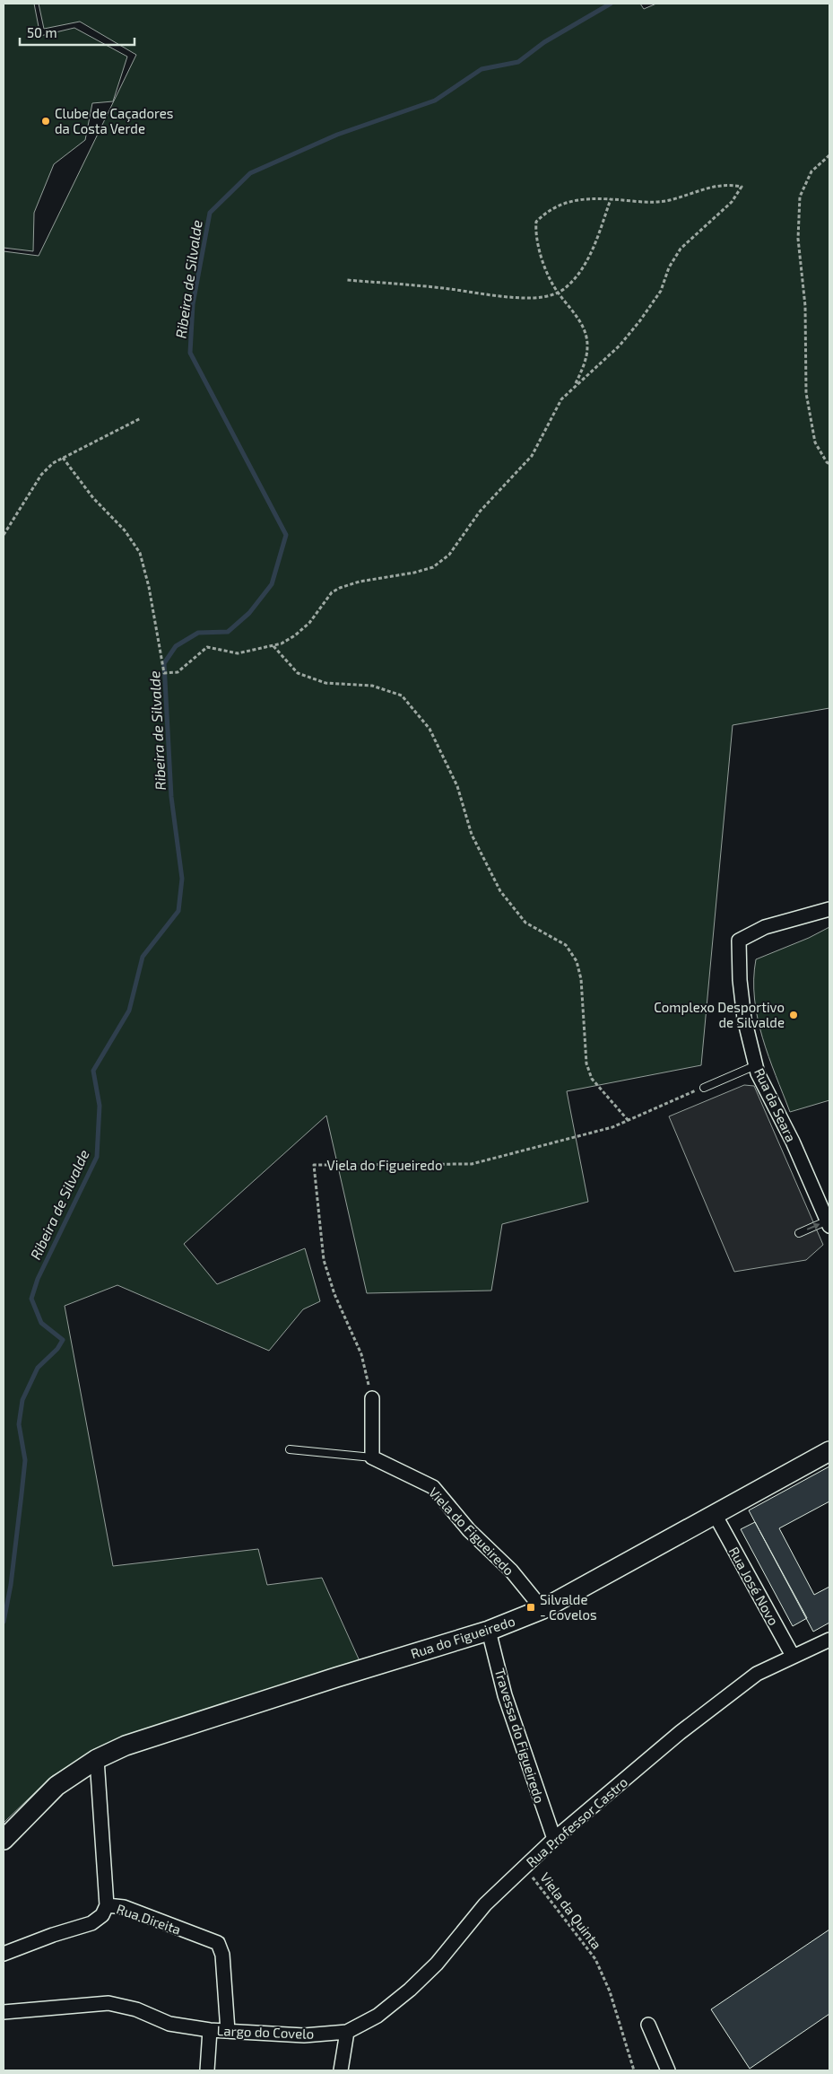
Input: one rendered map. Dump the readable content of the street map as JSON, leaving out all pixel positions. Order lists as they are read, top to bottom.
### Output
{
  "streets": {
    "main road": ["Rua do Figueiredo"],
    "street": [
      "Rua da Seara",
      "Viela do Figueiredo",
      "Rua José Novo",
      "Travessa do Figueiredo",
      "Rua Professor Castro",
      "Rua Direita",
      "Largo do Covelo"
    ],
    "path": ["Viela da Quinta"]
  },
  "crossings": [
    ["Viela do Figueiredo", "Rua do Figueiredo"],
    ["Rua José Novo", "Rua do Figueiredo"],
    ["Rua José Novo", "Rua Professor Castro"],
    ["Rua do Figueiredo", "Travessa do Figueiredo"],
    ["Travessa do Figueiredo", "Rua Professor Castro"],
    ["Rua Professor Castro", "Viela da Quinta"],
    ["Rua Professor Castro", "Largo do Covelo"],
    ["Rua Direita", "Largo do Covelo"]
  ],
  "water": ["Ribeira de Silvalde"],
  "places": {
    "other": ["Clube de Caçadores da Costa Verde", "Complexo Desportivo de Silvalde"],
    "transit": ["Silvalde - Covelos"]
  },
  "scale_bar": "50 m"
}
